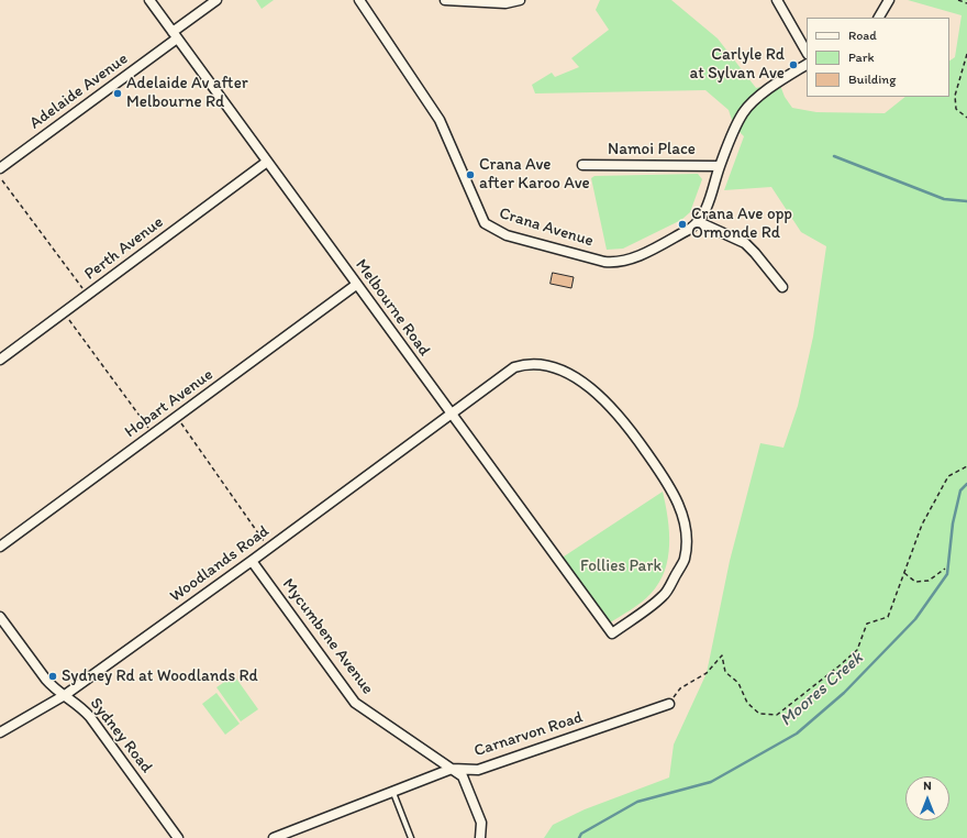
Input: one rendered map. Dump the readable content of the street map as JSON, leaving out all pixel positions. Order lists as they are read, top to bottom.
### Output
{
  "streets": {
    "street": [
      "Adelaide Avenue",
      "Namoi Place",
      "Crana Avenue",
      "Perth Avenue",
      "Melbourne Road",
      "Hobart Avenue",
      "Woodlands Road",
      "Mycumbene Avenue",
      "Carnarvon Road",
      "Sydney Road"
    ]
  },
  "crossings": [
    ["Adelaide Avenue", "Melbourne Road"],
    ["Perth Avenue", "Melbourne Road"],
    ["Melbourne Road", "Hobart Avenue"],
    ["Melbourne Road", "Woodlands Road"],
    ["Woodlands Road", "Mycumbene Avenue"],
    ["Woodlands Road", "Sydney Road"],
    ["Mycumbene Avenue", "Carnarvon Road"]
  ],
  "water": ["Moores Creek"],
  "parks": ["Follies Park"],
  "places": [
    "Carlyle Rd at Sylvan Ave",
    "Adelaide Av after Melbourne Rd",
    "Crana Ave after Karoo Ave",
    "Crana Ave opp Ormonde Rd",
    "Sydney Rd at Woodlands Rd"
  ],
  "legend": ["Road", "Park", "Building"],
  "north": "top"
}
